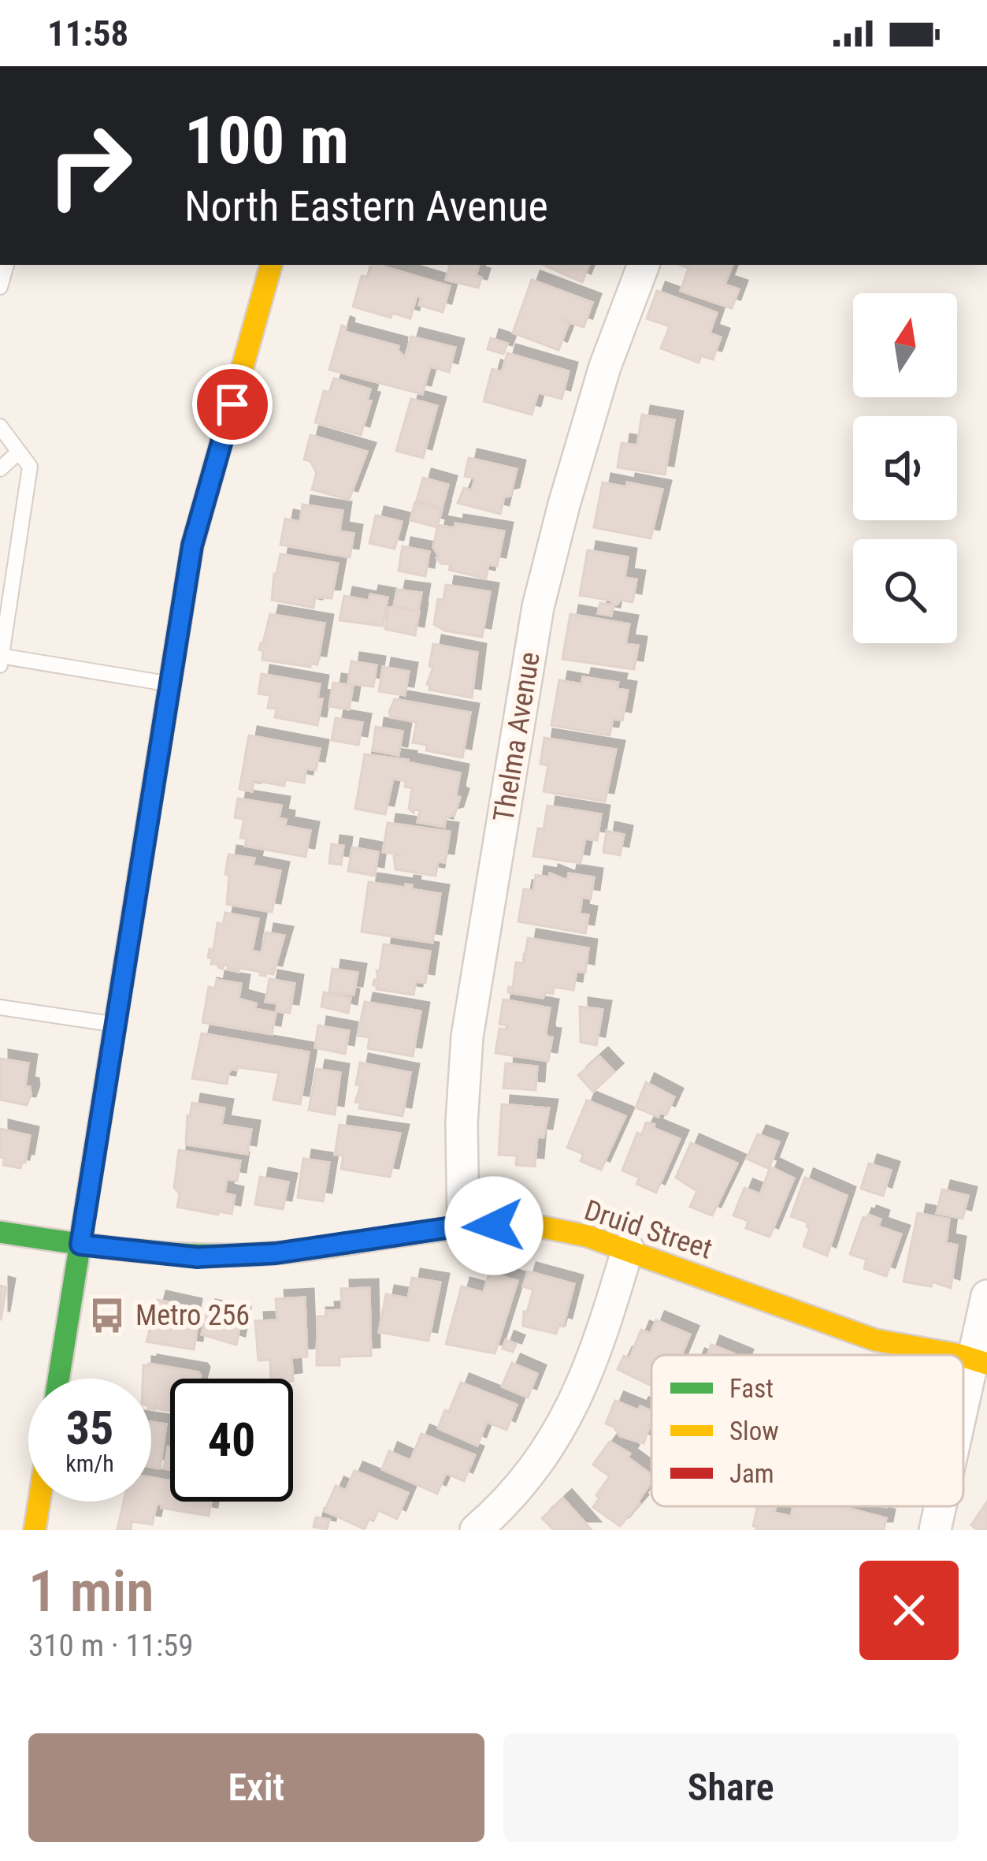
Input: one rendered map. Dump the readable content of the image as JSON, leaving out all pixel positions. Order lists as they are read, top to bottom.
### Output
{
  "streets": {
    "main road": ["Druid Street"],
    "street": ["Thelma Avenue"]
  },
  "crossings": [
    ["Thelma Avenue", "Druid Street"]
  ],
  "places": {
    "bus stop": ["Metro 256"]
  },
  "legend": ["Fast", "Slow", "Jam"],
  "north": "top",
  "page": {
    "status": "11:58",
    "turn": ["100 m", "North Eastern Avenue"],
    "speed": "35 km/h",
    "limit": "40",
    "heading": ["1 min", "310 m · 11:59"],
    "buttons": ["Exit", "Share"]
  }
}
